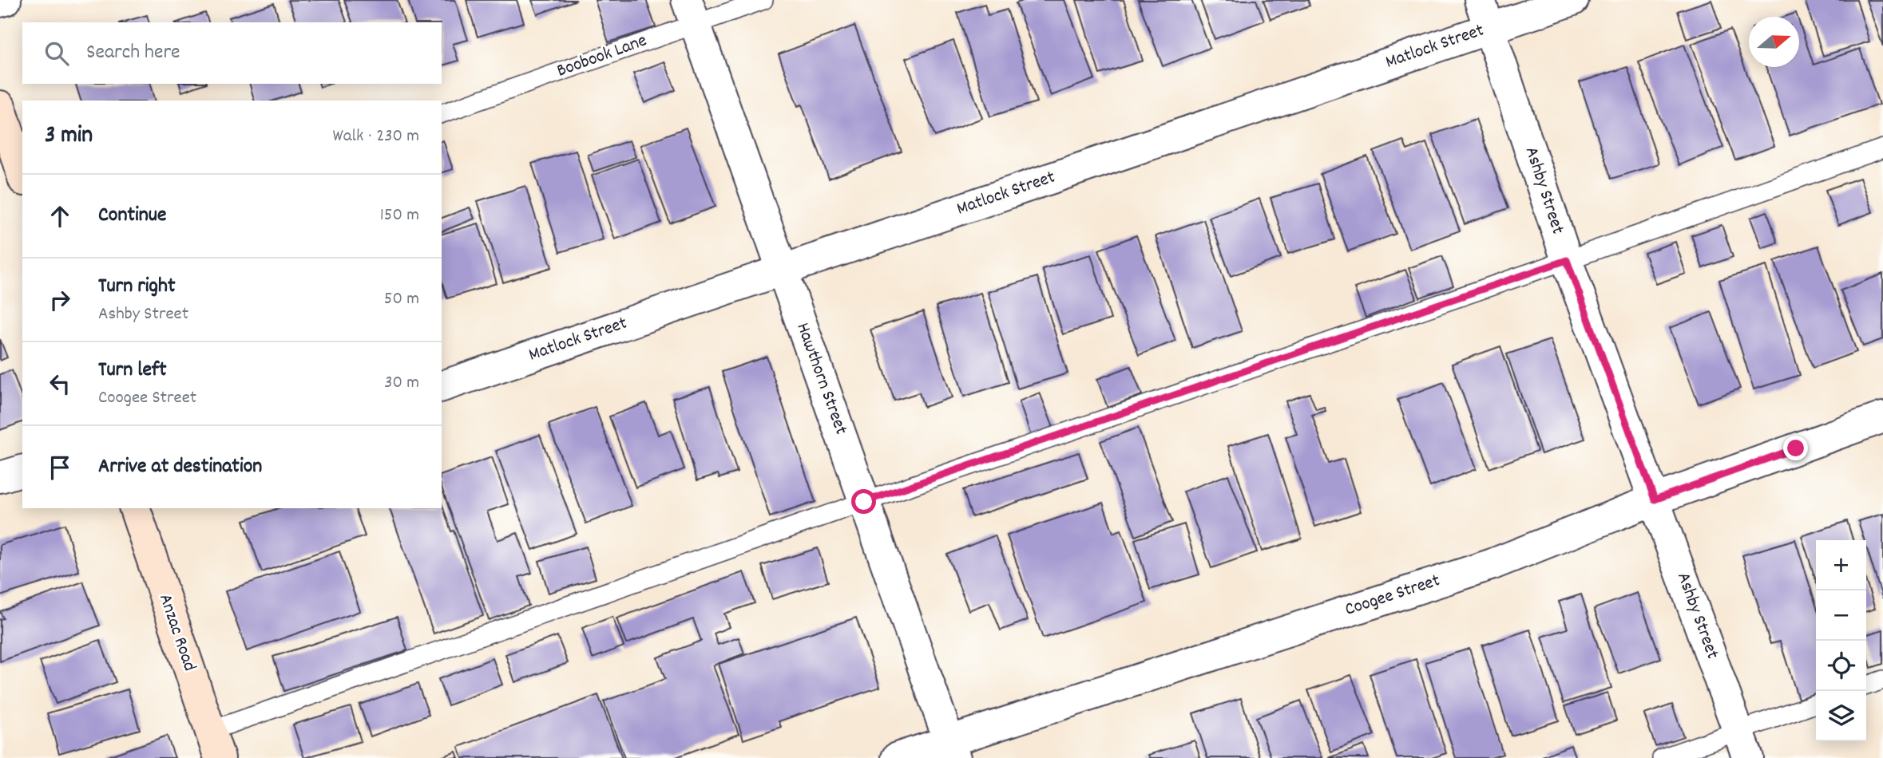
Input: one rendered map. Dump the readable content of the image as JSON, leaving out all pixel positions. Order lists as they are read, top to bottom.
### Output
{
  "streets": {
    "main road": ["Anzac Road"],
    "street": [
      "Matlock Street",
      "Ashby Street",
      "Hawthorn Street",
      "Coogee Street"
    ],
    "lane": ["Boobook Lane"]
  },
  "crossings": [
    ["Matlock Street", "Ashby Street"],
    ["Matlock Street", "Hawthorn Street"],
    ["Boobook Lane", "Hawthorn Street"],
    ["Ashby Street", "Coogee Street"],
    ["Hawthorn Street", "Coogee Street"]
  ],
  "north": "right",
  "page": {
    "search": "Search here",
    "heading": ["3 min", "Walk · 230 m"],
    "list": [
      ["Continue", "150 m"],
      ["Turn right", "Ashby Street", "50 m"],
      ["Turn left", "Coogee Street", "30 m"],
      "Arrive at destination"
    ],
    "map_buttons": ["+", "−"]
  }
}
